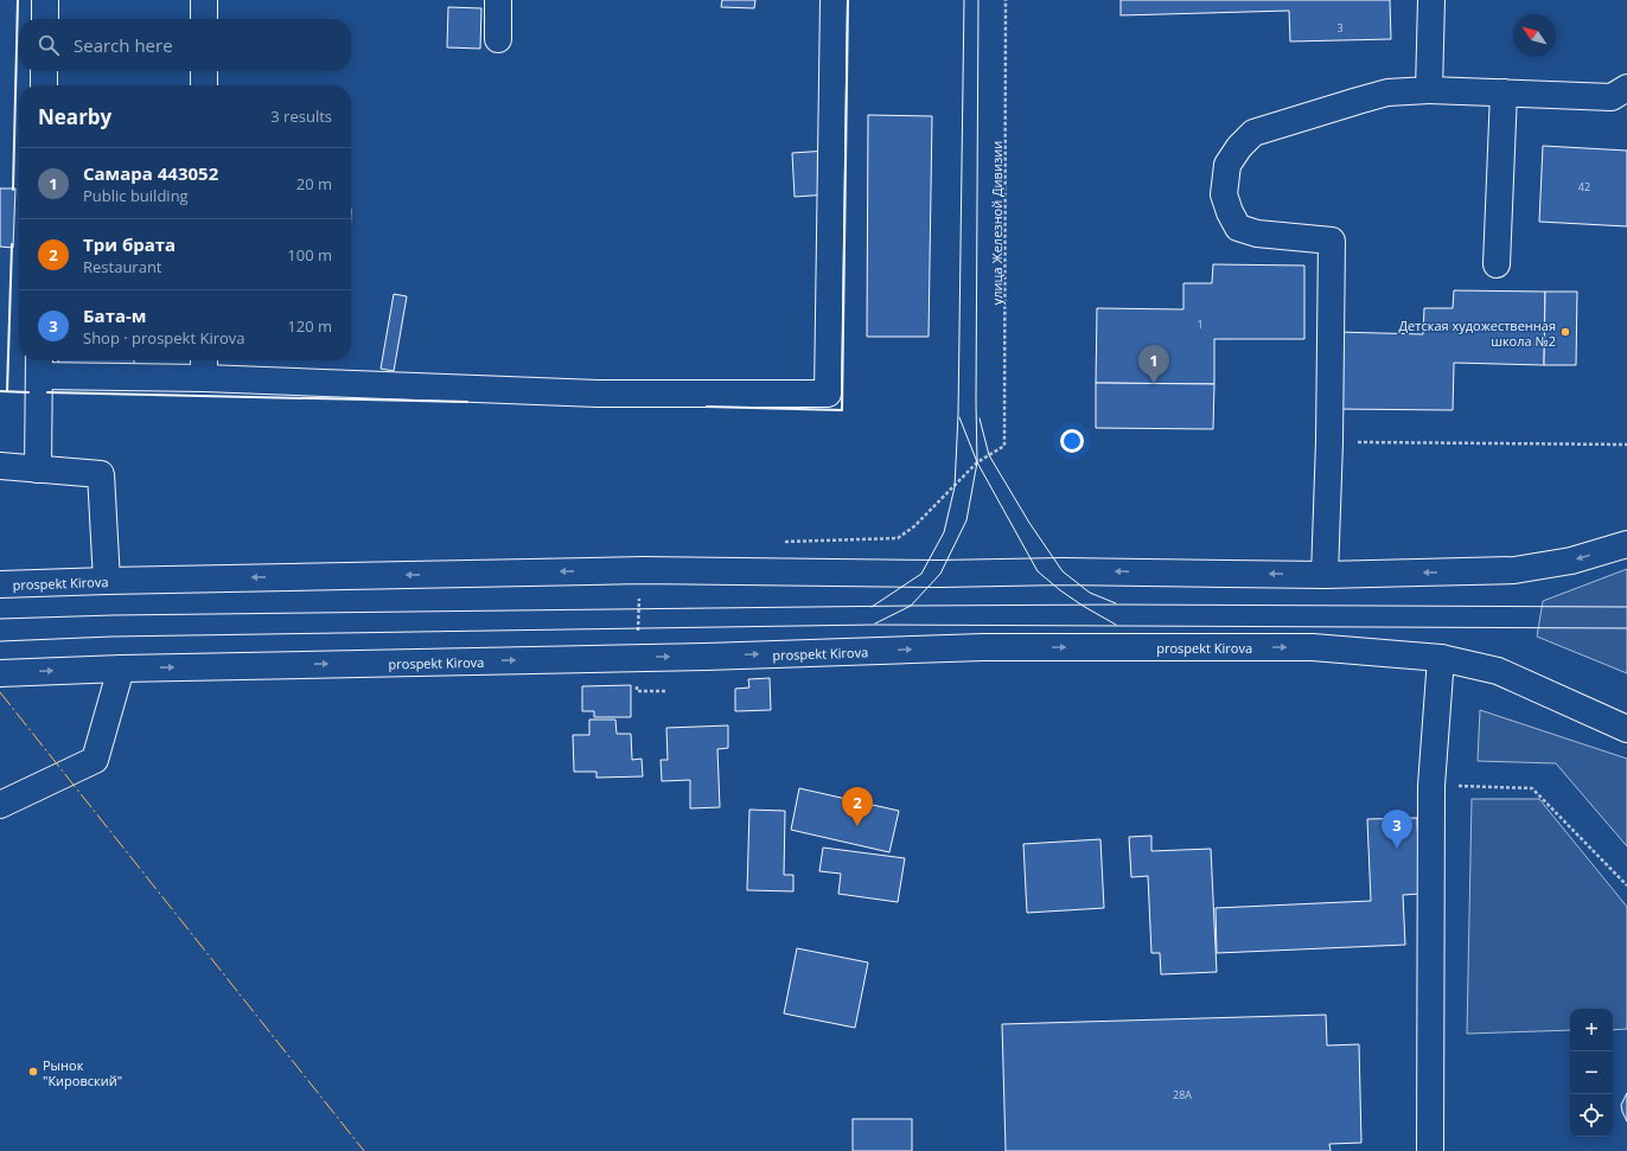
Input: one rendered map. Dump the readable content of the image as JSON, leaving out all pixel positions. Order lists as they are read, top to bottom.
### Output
{
  "streets": {
    "main road": ["prospekt Kirova"],
    "path": ["улица Железной Дивизии"]
  },
  "places": ["Детская художественная школа №2", "Рынок \"Кировский\""],
  "house_numbers": [
    "3",
    "42",
    "1",
    "28А"
  ],
  "north": "top left",
  "page": {
    "search": "Search here",
    "heading": ["Nearby", "3 results"],
    "list": [
      {
        "mark": "1",
        "name": "Самара 443052",
        "note": "Public building",
        "value": "20 m"
      },
      {
        "mark": "2",
        "name": "Три брата",
        "note": "Restaurant",
        "value": "100 m"
      },
      {
        "mark": "3",
        "name": "Бата-м",
        "note": "Shop · prospekt Kirova",
        "value": "120 m"
      }
    ],
    "pins": ["1", "2", "3"],
    "map_buttons": ["+", "−"]
  }
}
